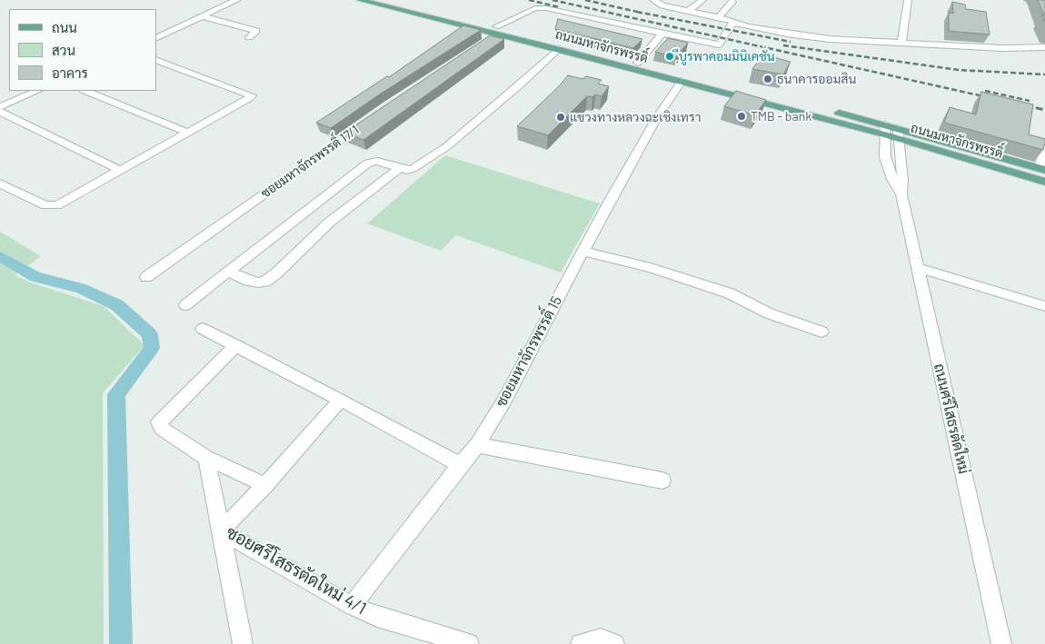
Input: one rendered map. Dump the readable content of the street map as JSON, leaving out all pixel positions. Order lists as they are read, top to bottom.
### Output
{
  "streets": {
    "main road": ["ถนนมหาจักรพรรดิ์"],
    "street": [
      "ซอยมหาจักรพรรดิ์ 17/1",
      "ซอยมหาจักรพรรดิ์ 15",
      "ถนนศรีโสธรตัดใหม่",
      "ซอยศรีโสธรตัดใหม่ 4/1"
    ]
  },
  "crossings": [
    ["ถนนมหาจักรพรรดิ์", "ซอยมหาจักรพรรดิ์ 15"],
    ["ถนนมหาจักรพรรดิ์", "ถนนศรีโสธรตัดใหม่"],
    ["ซอยมหาจักรพรรดิ์ 15", "ซอยศรีโสธรตัดใหม่ 4/1"]
  ],
  "places": [
    "ฺีบูรพาคอมมินิเคชั่น",
    "ธนาคารออมสิน",
    "TMB - bank",
    "แขวงทางหลวงฉะเชิงเทรา"
  ],
  "legend": ["ถนน", "สวน", "อาคาร"]
}
